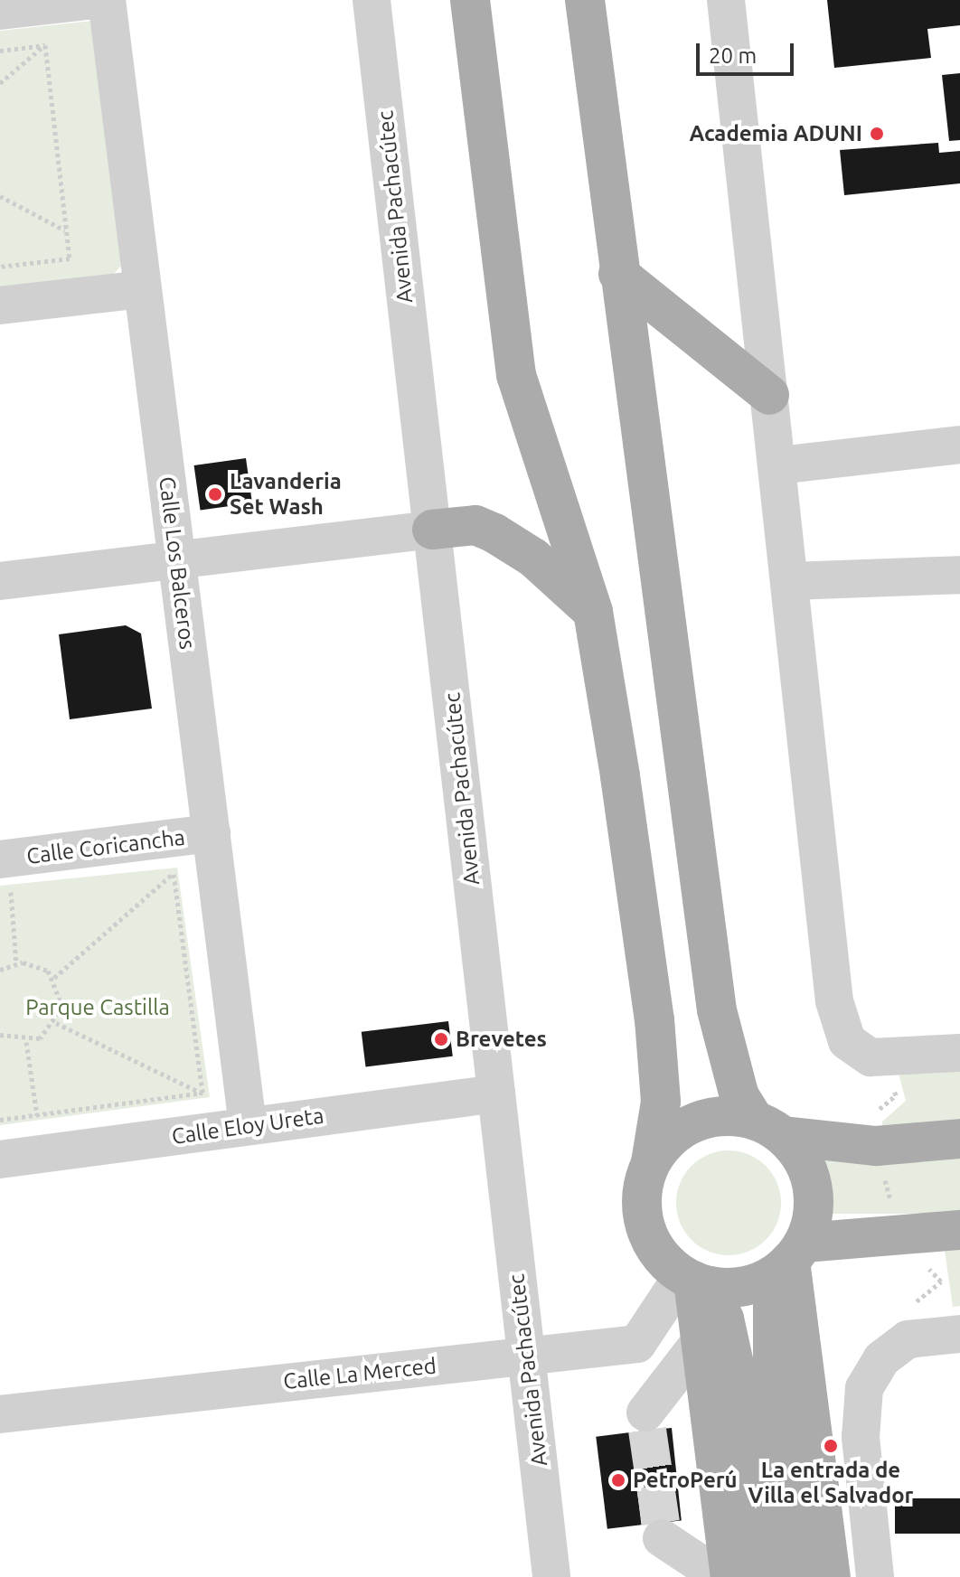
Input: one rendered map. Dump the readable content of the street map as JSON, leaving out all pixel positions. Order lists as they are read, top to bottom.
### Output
{
  "streets": {
    "street": [
      "Avenida Pachacútec",
      "Calle Los Balceros",
      "Calle Coricancha",
      "Calle Eloy Ureta",
      "Calle La Merced"
    ]
  },
  "crossings": [
    ["Avenida Pachacútec", "Calle Eloy Ureta"],
    ["Avenida Pachacútec", "Calle La Merced"],
    ["Calle Los Balceros", "Calle Coricancha"],
    ["Calle Los Balceros", "Calle Eloy Ureta"]
  ],
  "parks": ["Parque Castilla"],
  "places": [
    "Academia ADUNI",
    "Lavanderia Set Wash",
    "Brevetes",
    "La entrada de Villa el Salvador",
    "PetroPerú"
  ],
  "scale_bar": "20 m"
}
